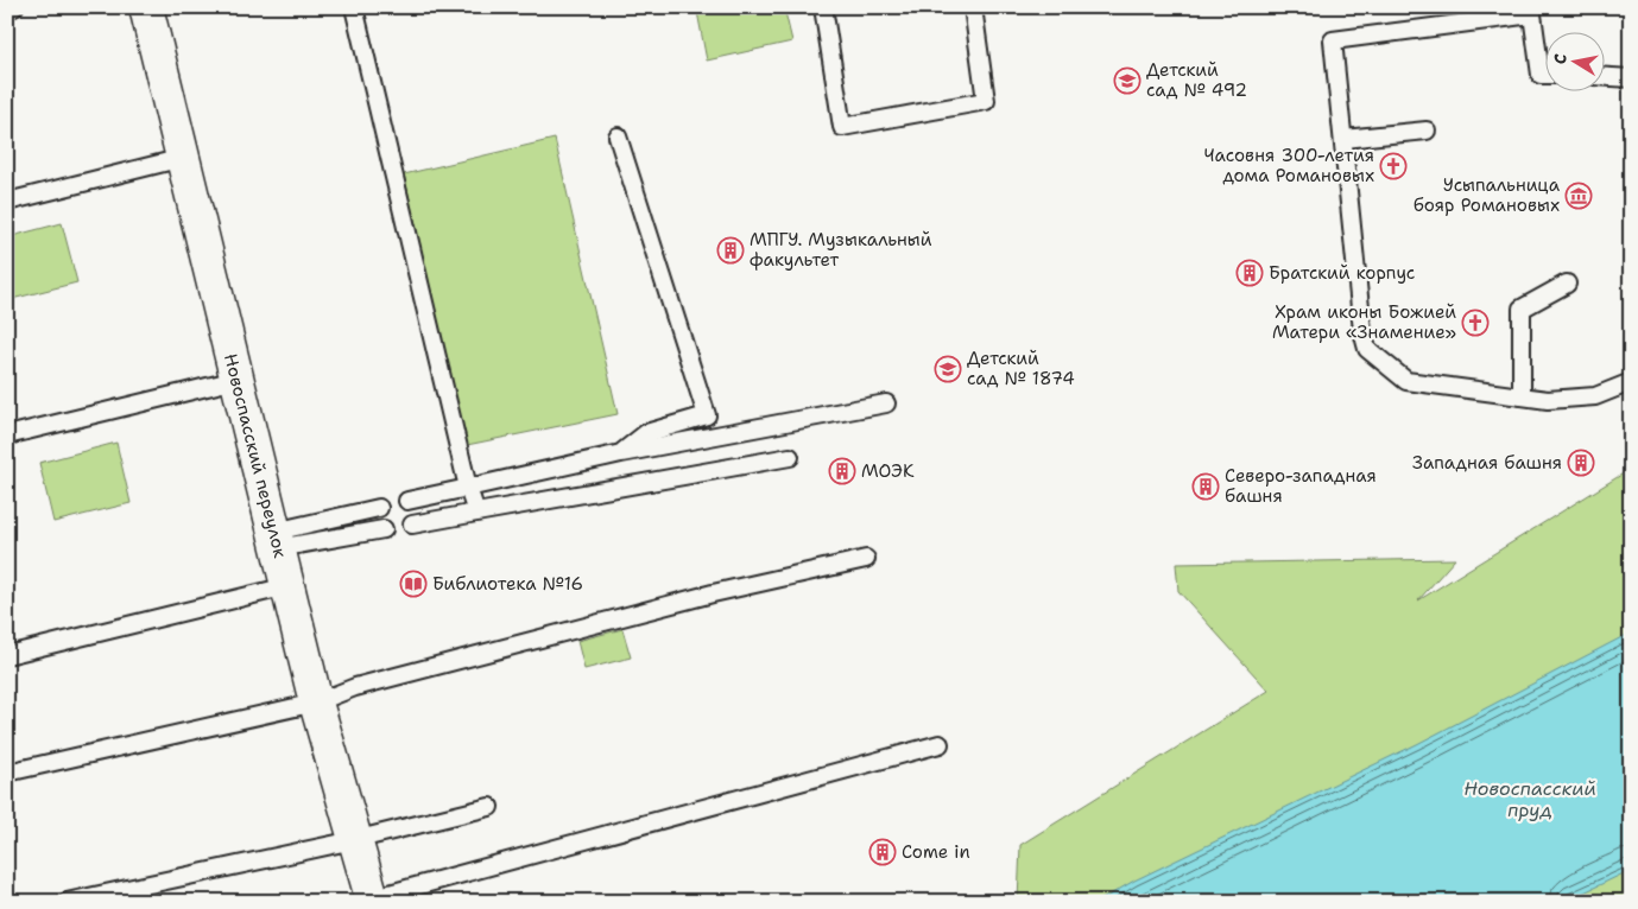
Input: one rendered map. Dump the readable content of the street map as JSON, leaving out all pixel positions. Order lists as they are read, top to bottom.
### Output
{
  "streets": {
    "street": ["Новоспасский переулок"]
  },
  "water": ["Новоспасский пруд"],
  "places": {
    "school or university": ["Детский сад № 492", "Детский сад № 1874"],
    "church": ["Часовня 300-летия дома Романовых", "Храм иконы Божией Матери «Знамение»"],
    "museum": ["Усыпальница бояр Романовых"],
    "building": [
      "МПГУ. Музыкальный факультет",
      "Братский корпус",
      "Западная башня",
      "МОЭК",
      "Северо-западная башня",
      "Come in"
    ],
    "library": ["Библиотека №16"]
  },
  "north": "left"
}
